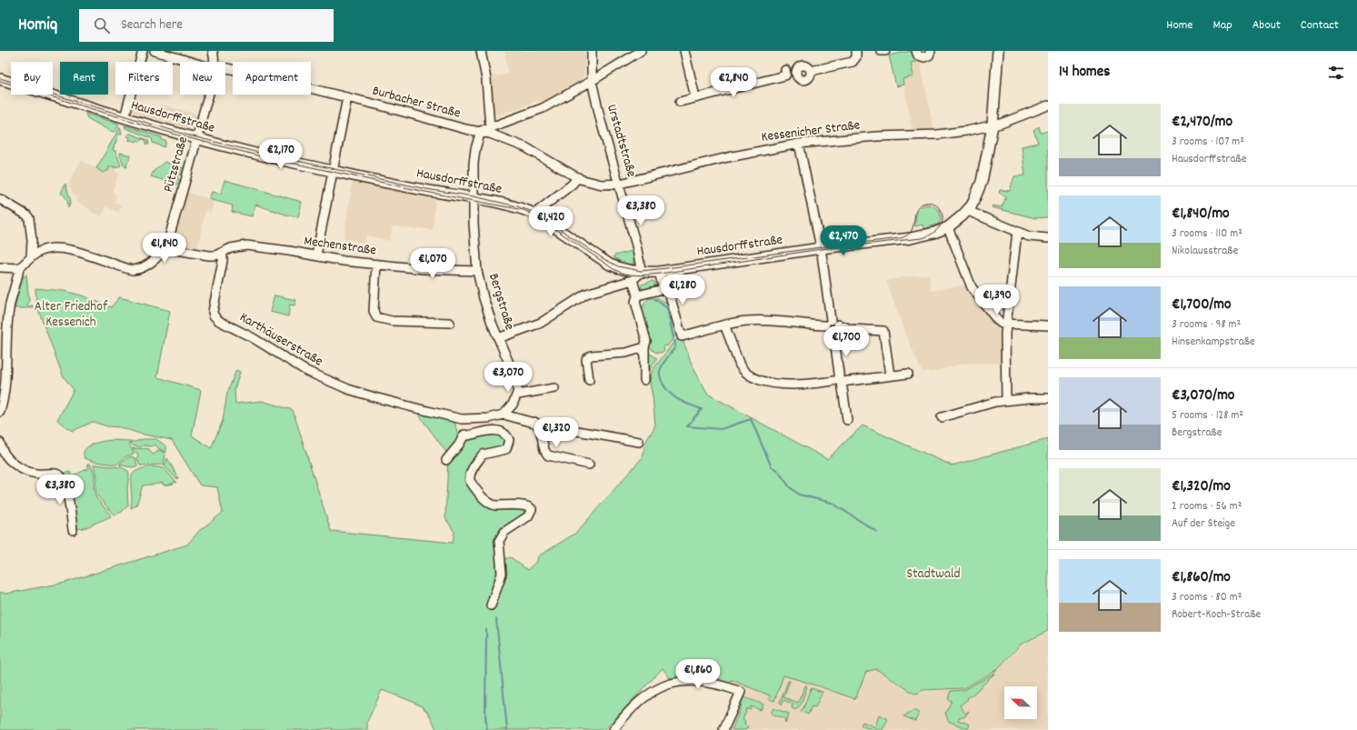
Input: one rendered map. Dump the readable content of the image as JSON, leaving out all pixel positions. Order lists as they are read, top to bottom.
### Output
{
  "streets": {
    "main road": ["Hausdorffstraße"],
    "street": [
      "Burbacher Straße",
      "Kessenicher Straße",
      "Urstadtstraße",
      "Pützstraße",
      "Mechenstraße",
      "Bergstraße",
      "Karthäuserstraße"
    ]
  },
  "crossings": [
    ["Burbacher Straße", "Kessenicher Straße"],
    ["Burbacher Straße", "Bergstraße"],
    ["Hausdorffstraße", "Urstadtstraße"],
    ["Hausdorffstraße", "Pützstraße"],
    ["Hausdorffstraße", "Bergstraße"],
    ["Kessenicher Straße", "Urstadtstraße"],
    ["Kessenicher Straße", "Bergstraße"],
    ["Pützstraße", "Mechenstraße"],
    ["Mechenstraße", "Bergstraße"],
    ["Mechenstraße", "Karthäuserstraße"]
  ],
  "parks": ["Alter Friedhof Kessenich", "Stadtwald"],
  "north": "left",
  "page": {
    "header": "Homiq",
    "search": "Search here",
    "nav": [
      "Home",
      "Map",
      "About",
      "Contact"
    ],
    "heading": "14 homes",
    "chip": [
      "Buy",
      "Rent",
      "Filters",
      "New",
      "Apartment"
    ],
    "price": [
      "€2,840",
      "€2,170",
      "€3,380",
      "€1,420",
      "€2,470",
      "€1,840",
      "€1,070",
      "€1,280",
      "€1,390",
      "€1,700",
      "€3,070",
      "€1,320",
      "€3,380",
      "€1,860"
    ],
    "list": [
      {
        "name": "€2,470/mo",
        "note": "3 rooms · 107 m² · Hausdorffstraße"
      },
      {
        "name": "€1,840/mo",
        "note": "3 rooms · 110 m² · Nikolausstraße"
      },
      {
        "name": "€1,700/mo",
        "note": "3 rooms · 98 m² · Hinsenkampstraße"
      },
      {
        "name": "€3,070/mo",
        "note": "5 rooms · 128 m² · Bergstraße"
      },
      {
        "name": "€1,320/mo",
        "note": "2 rooms · 56 m² · Auf der Steige"
      },
      {
        "name": "€1,860/mo",
        "note": "3 rooms · 80 m² · Robert-Koch-Straße"
      }
    ]
  }
}
